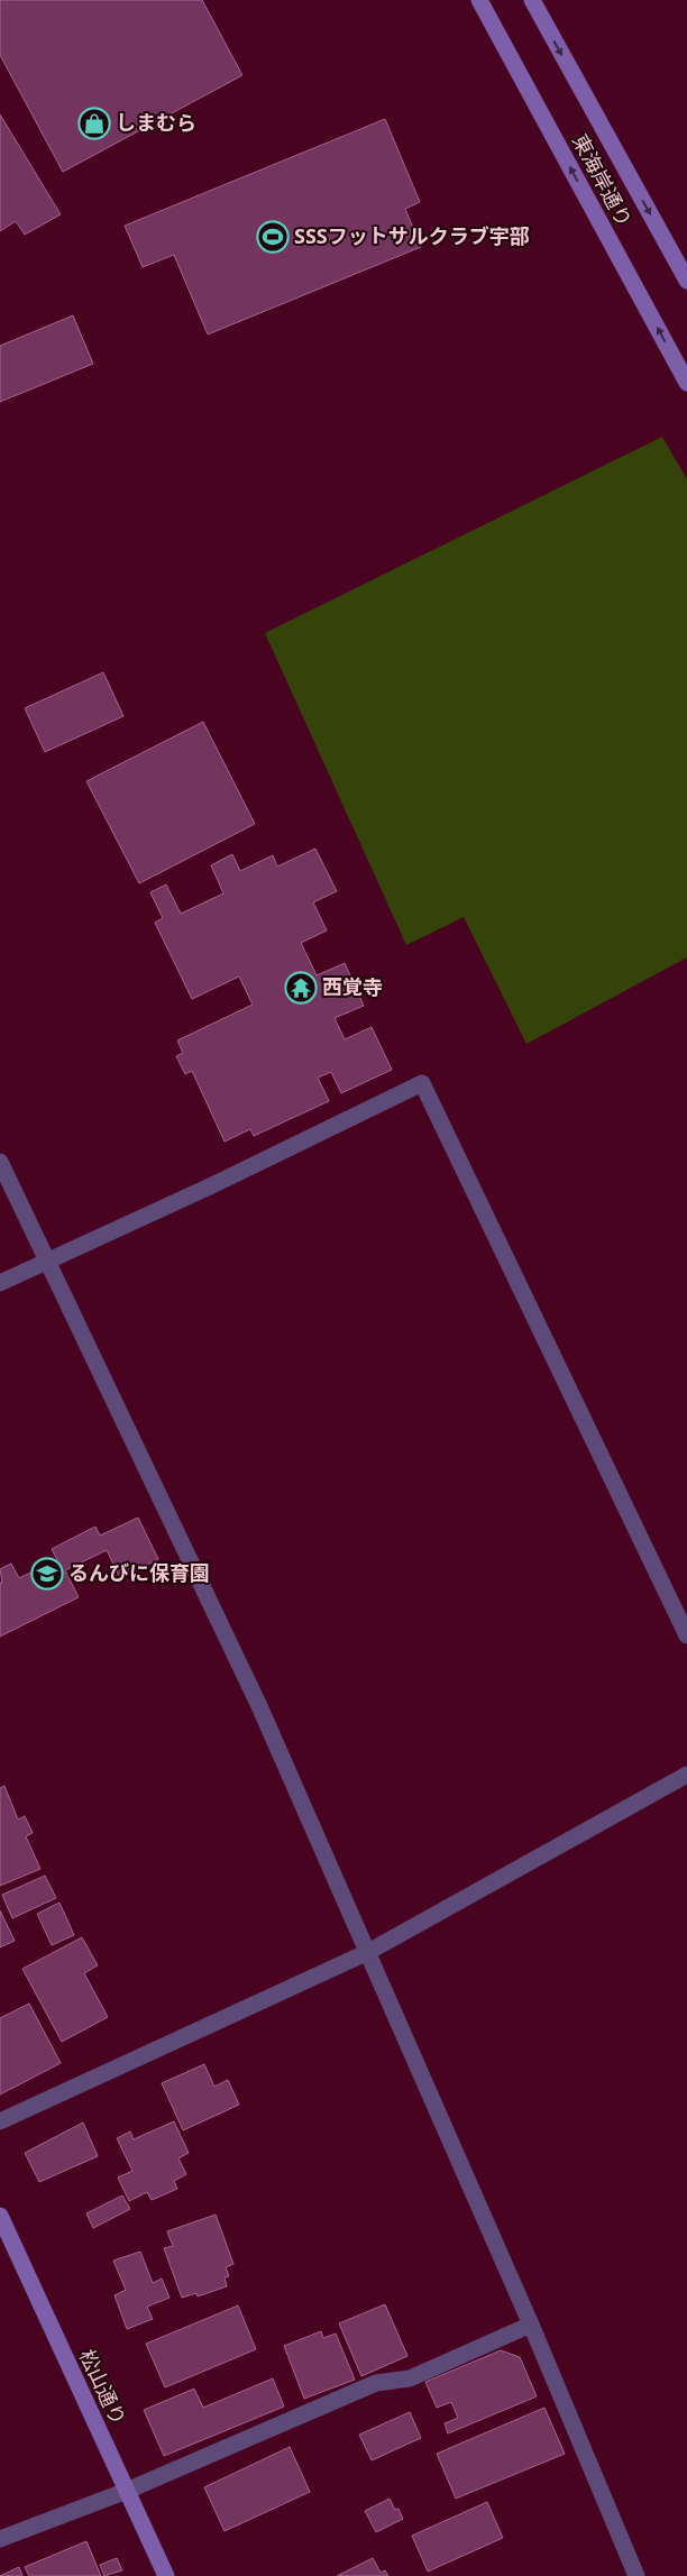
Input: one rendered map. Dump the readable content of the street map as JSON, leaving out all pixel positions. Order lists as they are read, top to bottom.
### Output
{
  "streets": {
    "street": ["東海岸通り", "松山通り"]
  },
  "places": {
    "shop": ["しまむら"],
    "sports": ["SSSフットサルクラブ宇部"],
    "temple": ["西覚寺"],
    "school or university": ["るんびに保育園"]
  }
}
